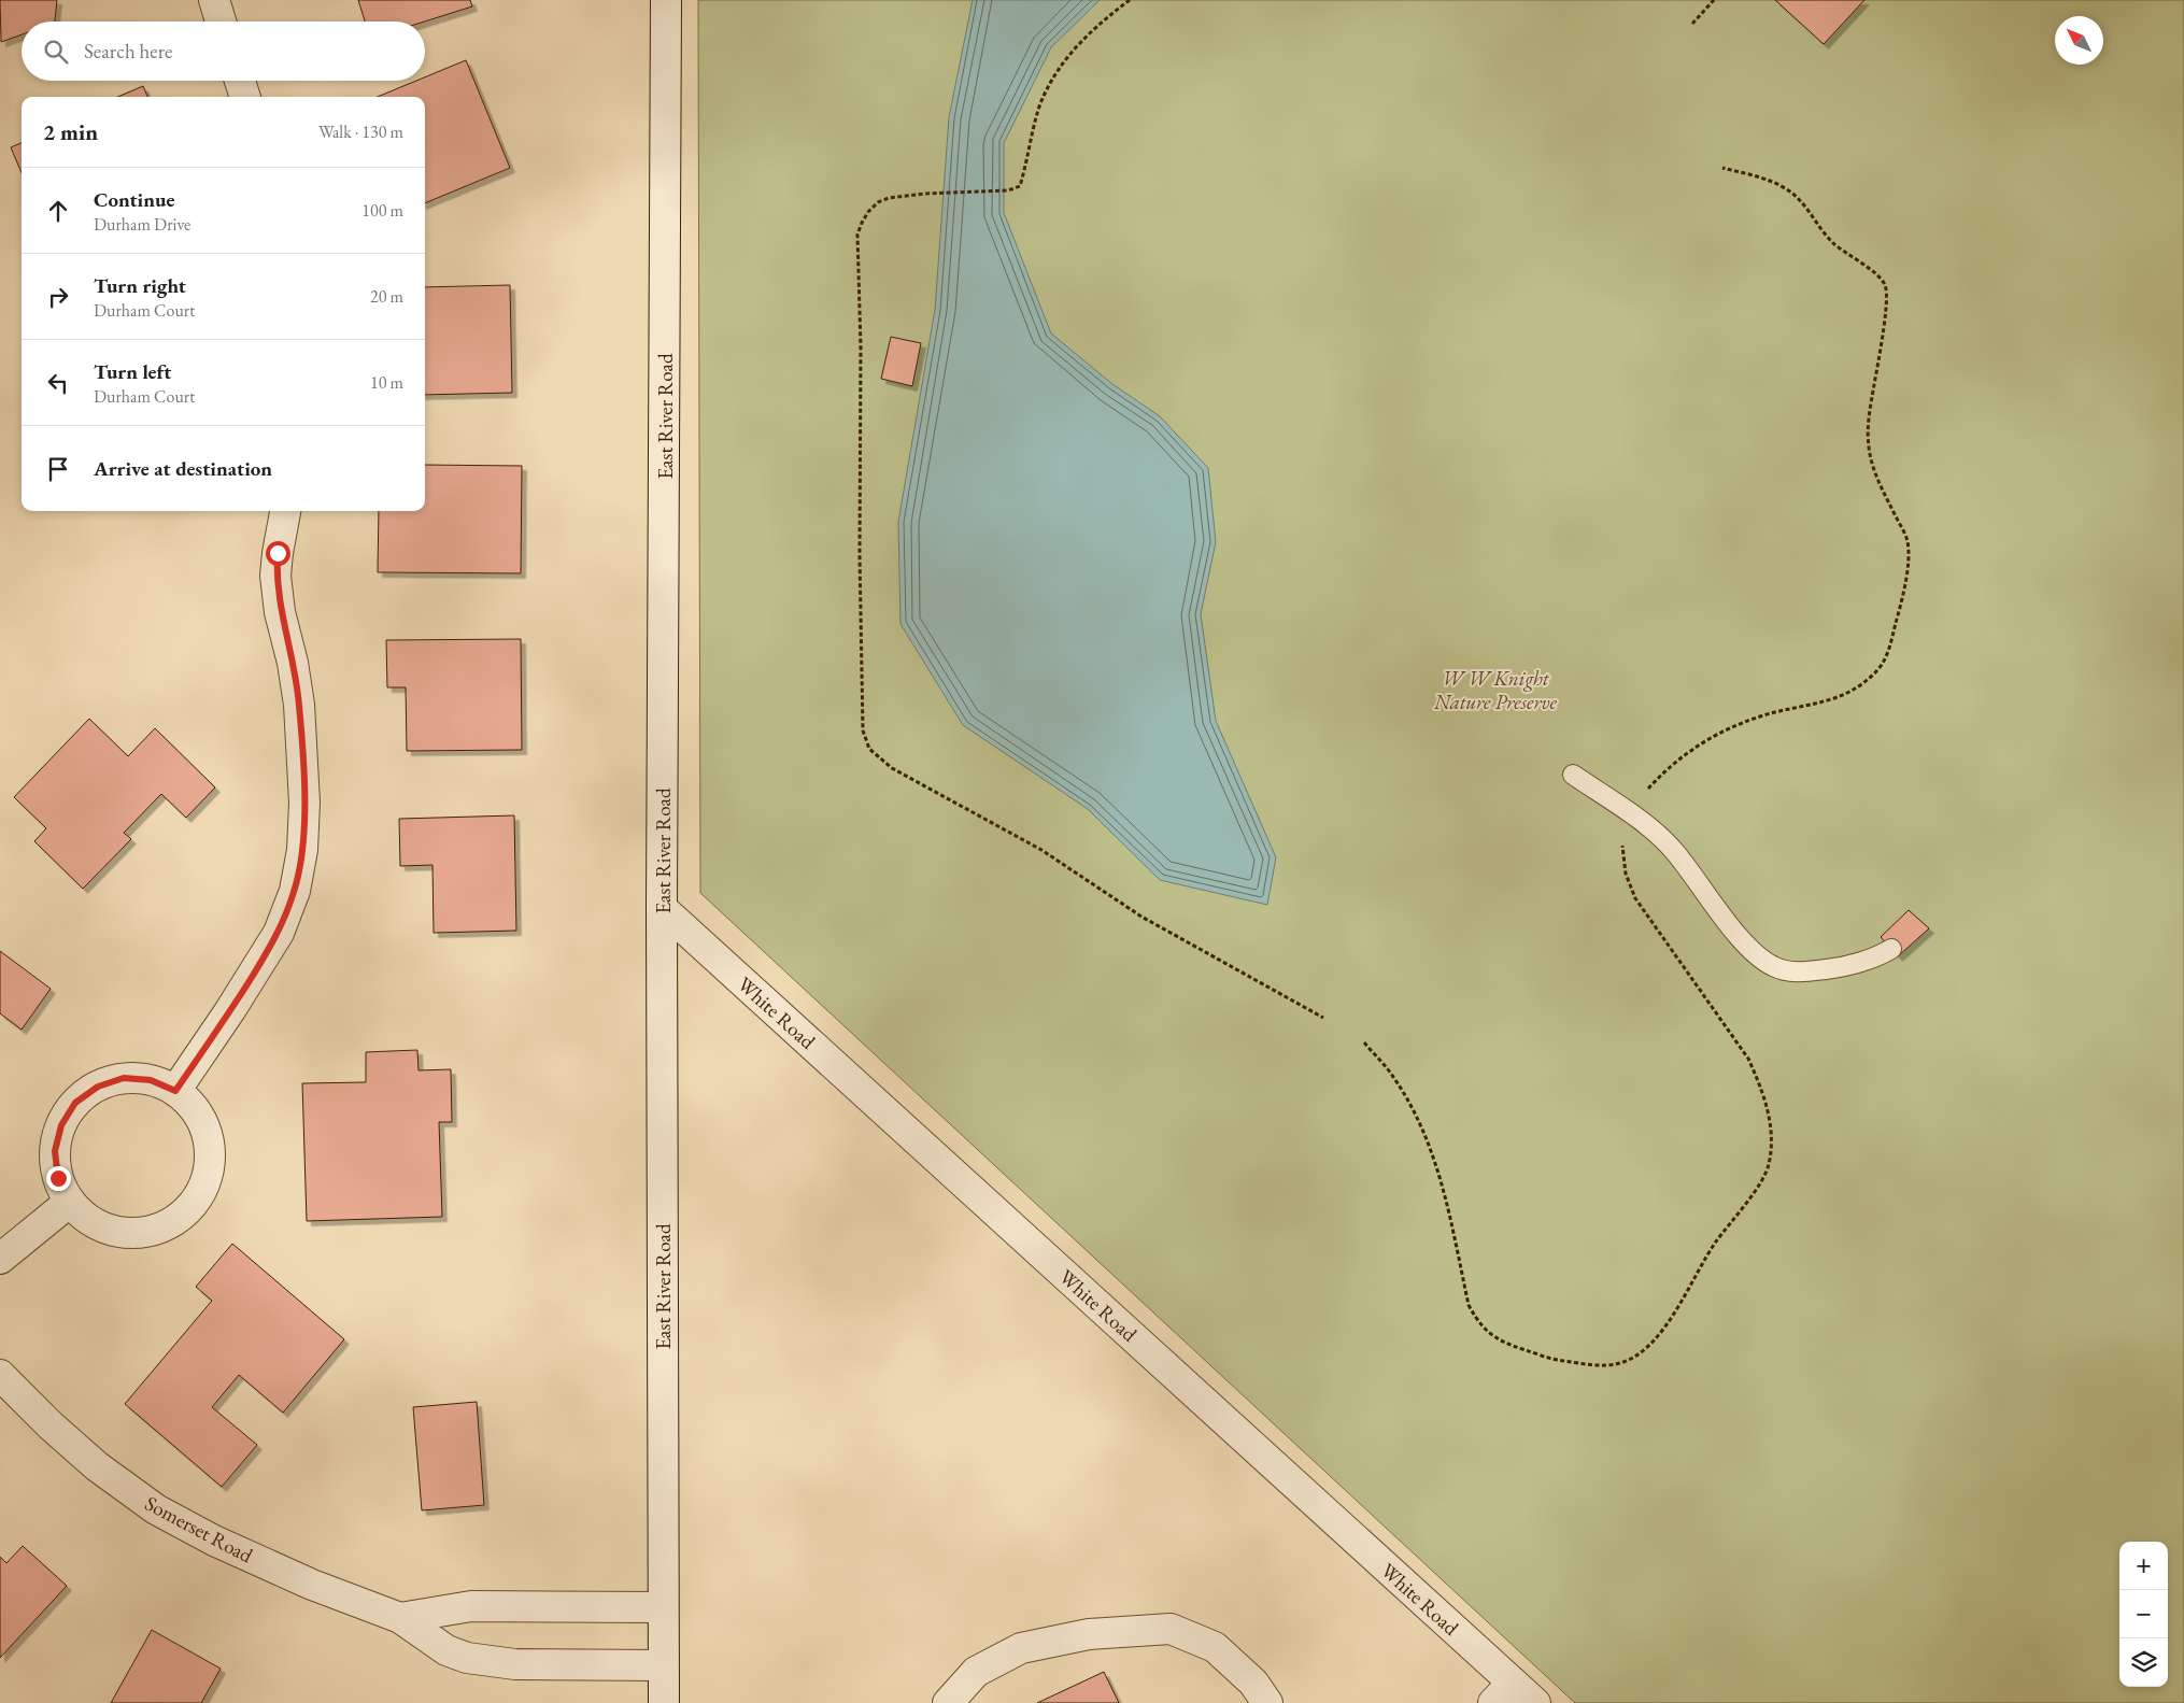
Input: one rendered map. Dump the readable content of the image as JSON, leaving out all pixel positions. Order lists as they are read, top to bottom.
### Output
{
  "streets": {
    "street": ["East River Road", "White Road", "Somerset Road"]
  },
  "crossings": [
    ["East River Road", "White Road"],
    ["East River Road", "Somerset Road"]
  ],
  "parks": ["W W Knight Nature Preserve"],
  "north": "top left",
  "page": {
    "search": "Search here",
    "heading": ["2 min", "Walk · 130 m"],
    "list": [
      ["Continue", "Durham Drive", "100 m"],
      ["Turn right", "Durham Court", "20 m"],
      ["Turn left", "Durham Court", "10 m"],
      "Arrive at destination"
    ],
    "map_buttons": ["+", "−"]
  }
}
